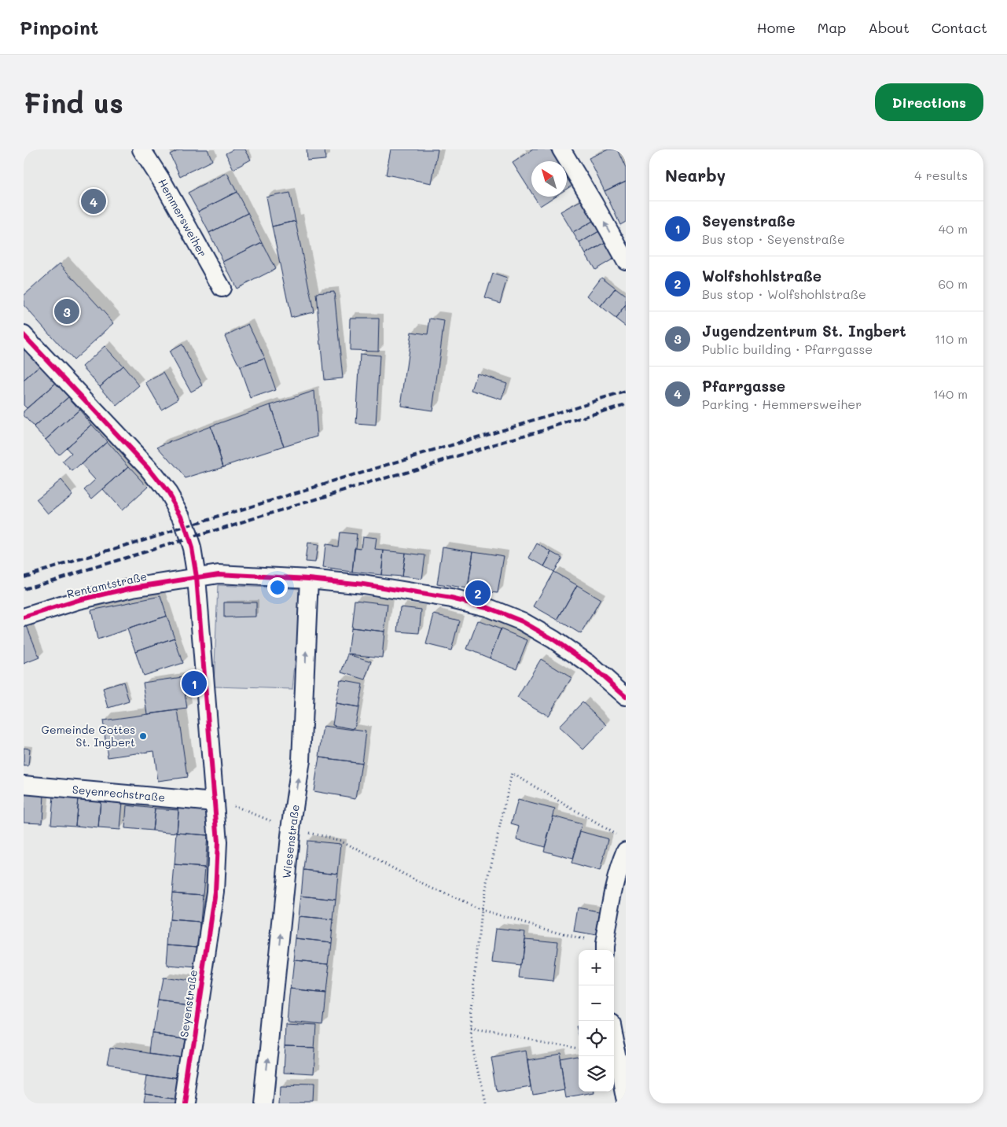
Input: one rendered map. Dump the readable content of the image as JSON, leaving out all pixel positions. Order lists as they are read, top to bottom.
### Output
{
  "streets": {
    "street": [
      "Hemmersweiher",
      "Rentamtstraße",
      "Seyenrechstraße",
      "Wiesenstraße",
      "Seyenstraße"
    ]
  },
  "crossings": [
    ["Rentamtstraße", "Wiesenstraße"],
    ["Rentamtstraße", "Seyenstraße"],
    ["Seyenrechstraße", "Seyenstraße"]
  ],
  "one_way": ["Wiesenstraße"],
  "places": ["Gemeinde Gottes St. Ingbert"],
  "north": "top left",
  "page": {
    "header": "Pinpoint",
    "nav": [
      "Home",
      "Map",
      "About",
      "Contact"
    ],
    "buttons": "Directions",
    "title": "Find us",
    "heading": ["Nearby", "4 results"],
    "pins": [
      "4",
      "3",
      "2",
      "1"
    ],
    "list": [
      {
        "mark": "1",
        "name": "Seyenstraße",
        "note": "Bus stop · Seyenstraße",
        "value": "40 m"
      },
      {
        "mark": "2",
        "name": "Wolfshohlstraße",
        "note": "Bus stop · Wolfshohlstraße",
        "value": "60 m"
      },
      {
        "mark": "3",
        "name": "Jugendzentrum St. Ingbert",
        "note": "Public building · Pfarrgasse",
        "value": "110 m"
      },
      {
        "mark": "4",
        "name": "Pfarrgasse",
        "note": "Parking · Hemmersweiher",
        "value": "140 m"
      }
    ],
    "map_buttons": ["+", "−"]
  }
}
